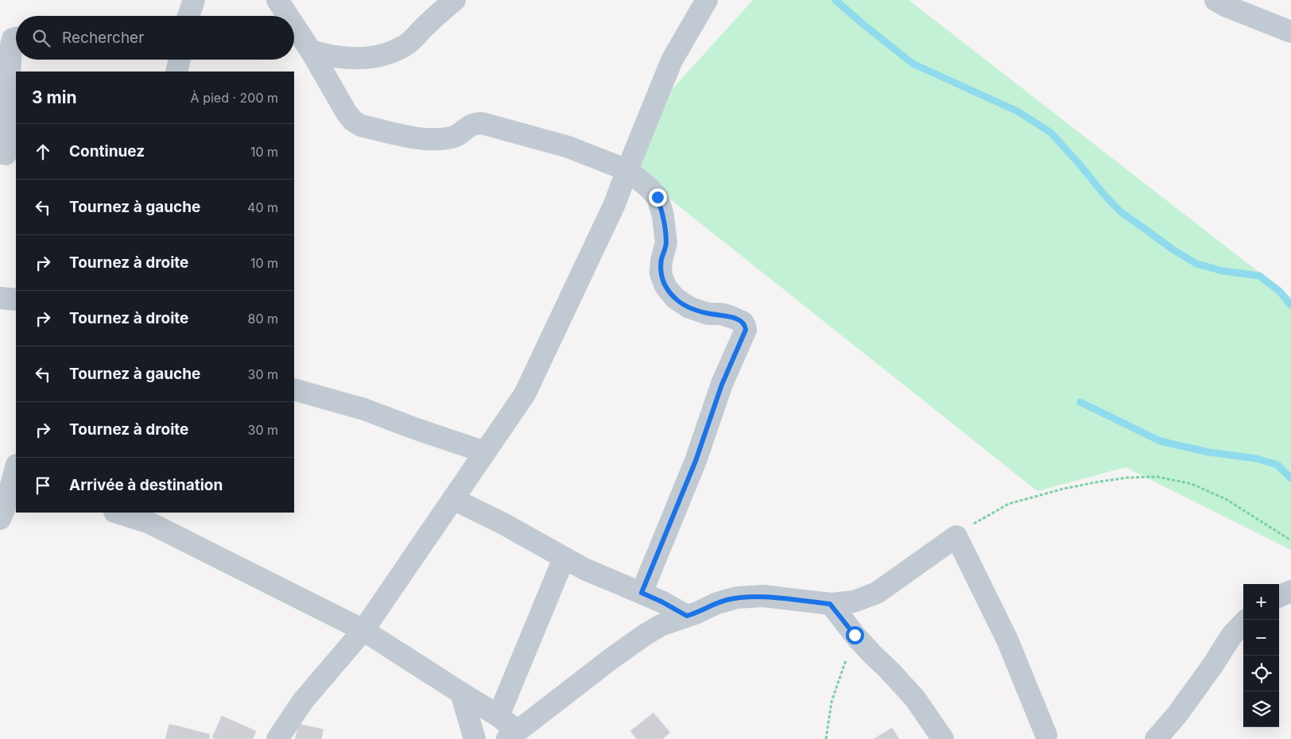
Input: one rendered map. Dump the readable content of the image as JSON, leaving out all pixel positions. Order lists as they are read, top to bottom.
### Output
{
  "page": {
    "search": "Rechercher",
    "heading": ["3 min", "À pied · 200 m"],
    "list": [
      ["Continuez", "10 m"],
      ["Tournez à gauche", "40 m"],
      ["Tournez à droite", "10 m"],
      ["Tournez à droite", "80 m"],
      ["Tournez à gauche", "30 m"],
      ["Tournez à droite", "30 m"],
      "Arrivée à destination"
    ],
    "map_buttons": ["+", "−"]
  }
}
